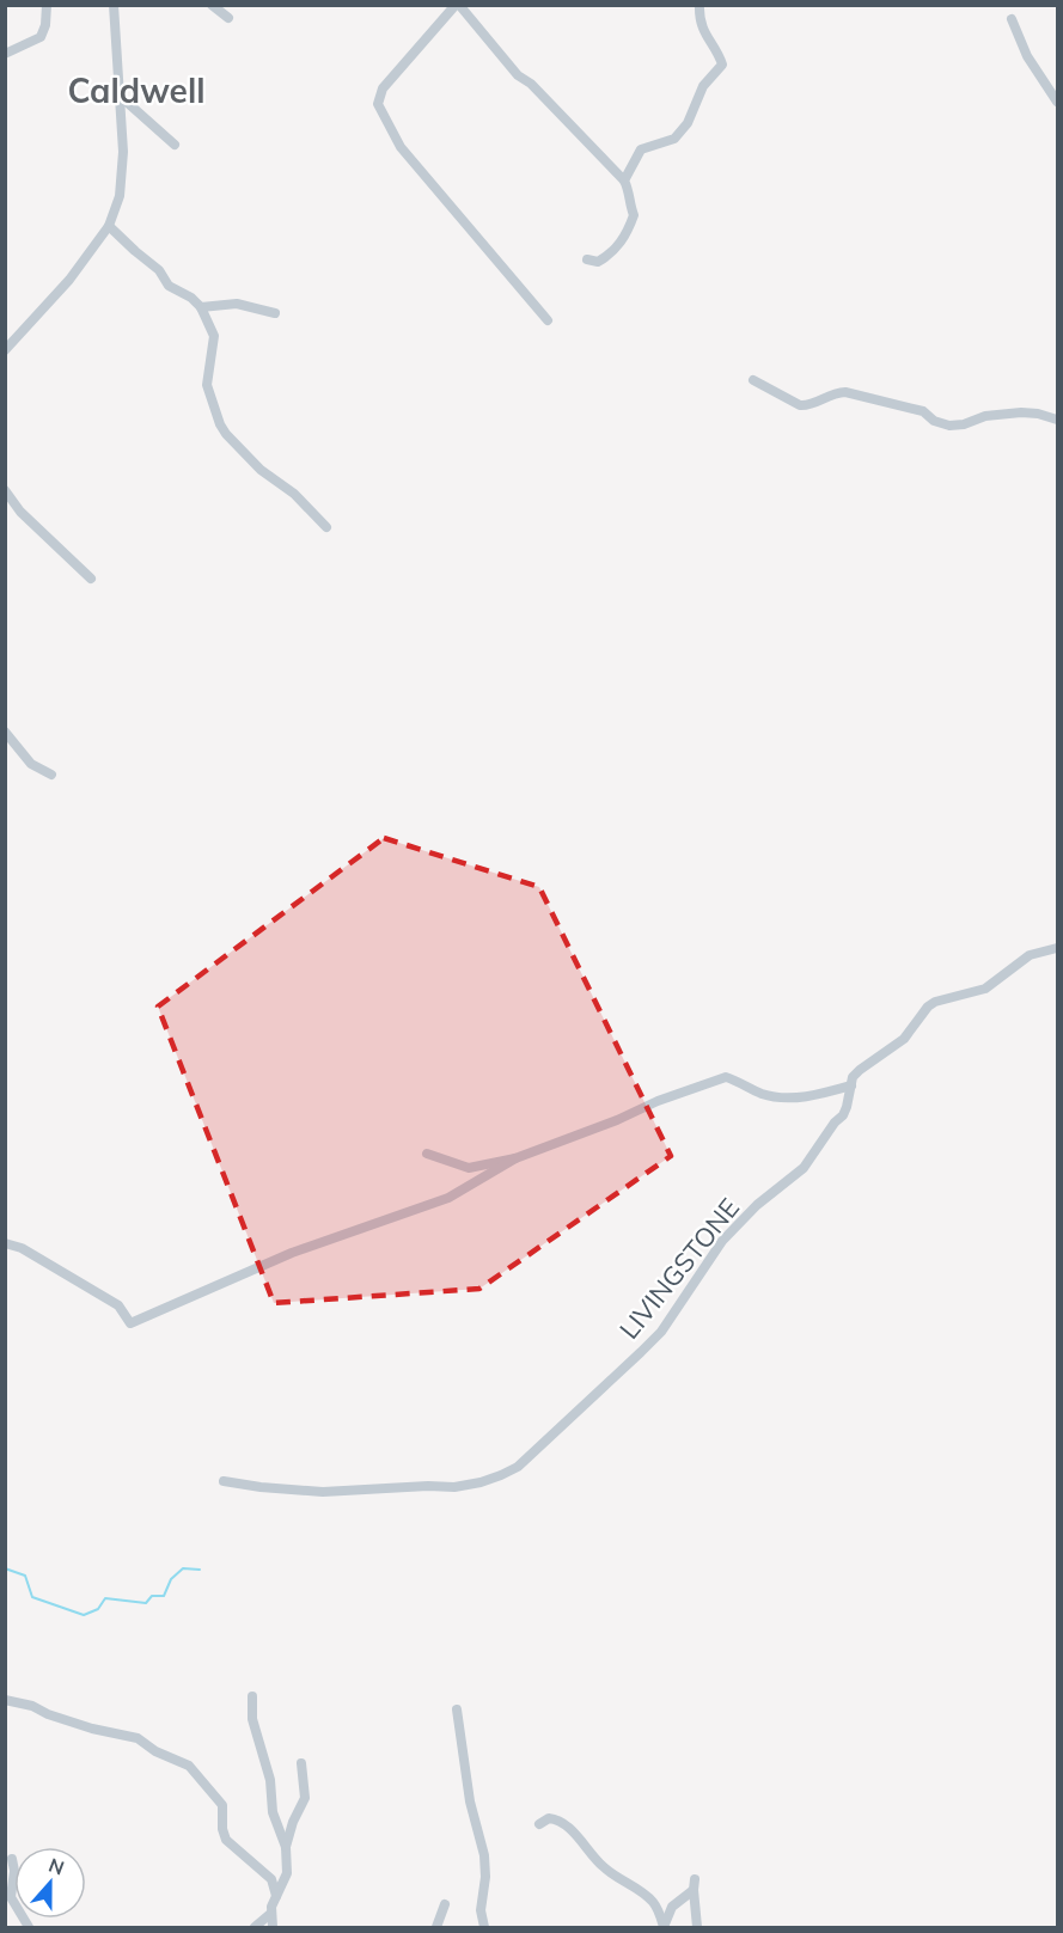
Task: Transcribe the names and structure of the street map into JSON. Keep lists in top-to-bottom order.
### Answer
{
  "streets": {
    "street": ["LIVINGSTONE"]
  },
  "districts": ["Caldwell"],
  "north": "top"
}
